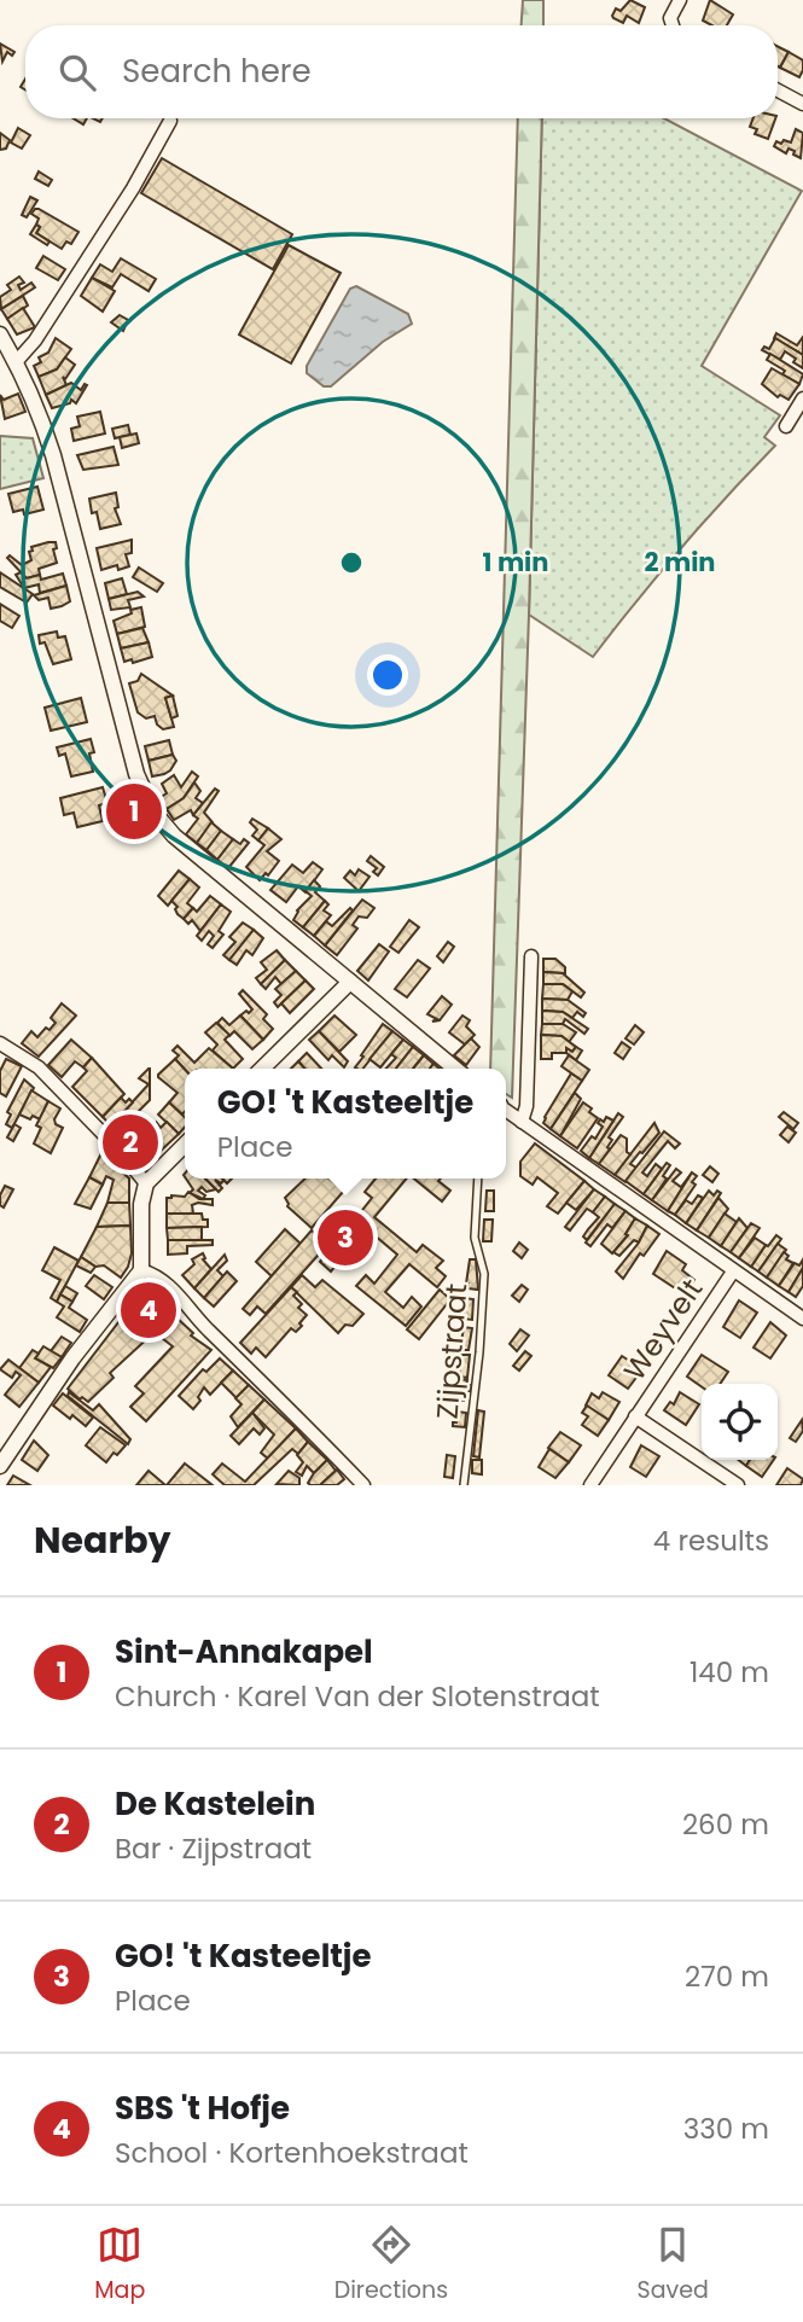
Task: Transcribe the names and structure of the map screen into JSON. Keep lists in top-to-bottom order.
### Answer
{
  "streets": {
    "street": ["Weyvelt"],
    "lane": ["Zijpstraat"]
  },
  "page": {
    "search": "Search here",
    "pins": [
      "1",
      "2",
      "3",
      "4"
    ],
    "popup": ["GO! 't Kasteeltje", "Place"],
    "heading": ["Nearby", "4 results"],
    "list": [
      {
        "mark": "1",
        "name": "Sint-Annakapel",
        "note": "Church · Karel Van der Slotenstraat",
        "value": "140 m"
      },
      {
        "mark": "2",
        "name": "De Kastelein",
        "note": "Bar · Zijpstraat",
        "value": "260 m"
      },
      {
        "mark": "3",
        "name": "GO! 't Kasteeltje",
        "note": "Place",
        "value": "270 m"
      },
      {
        "mark": "4",
        "name": "SBS 't Hofje",
        "note": "School · Kortenhoekstraat",
        "value": "330 m"
      }
    ],
    "nav": ["Map", "Directions", "Saved"]
  },
  "rings": ["1 min", "2 min"]
}
